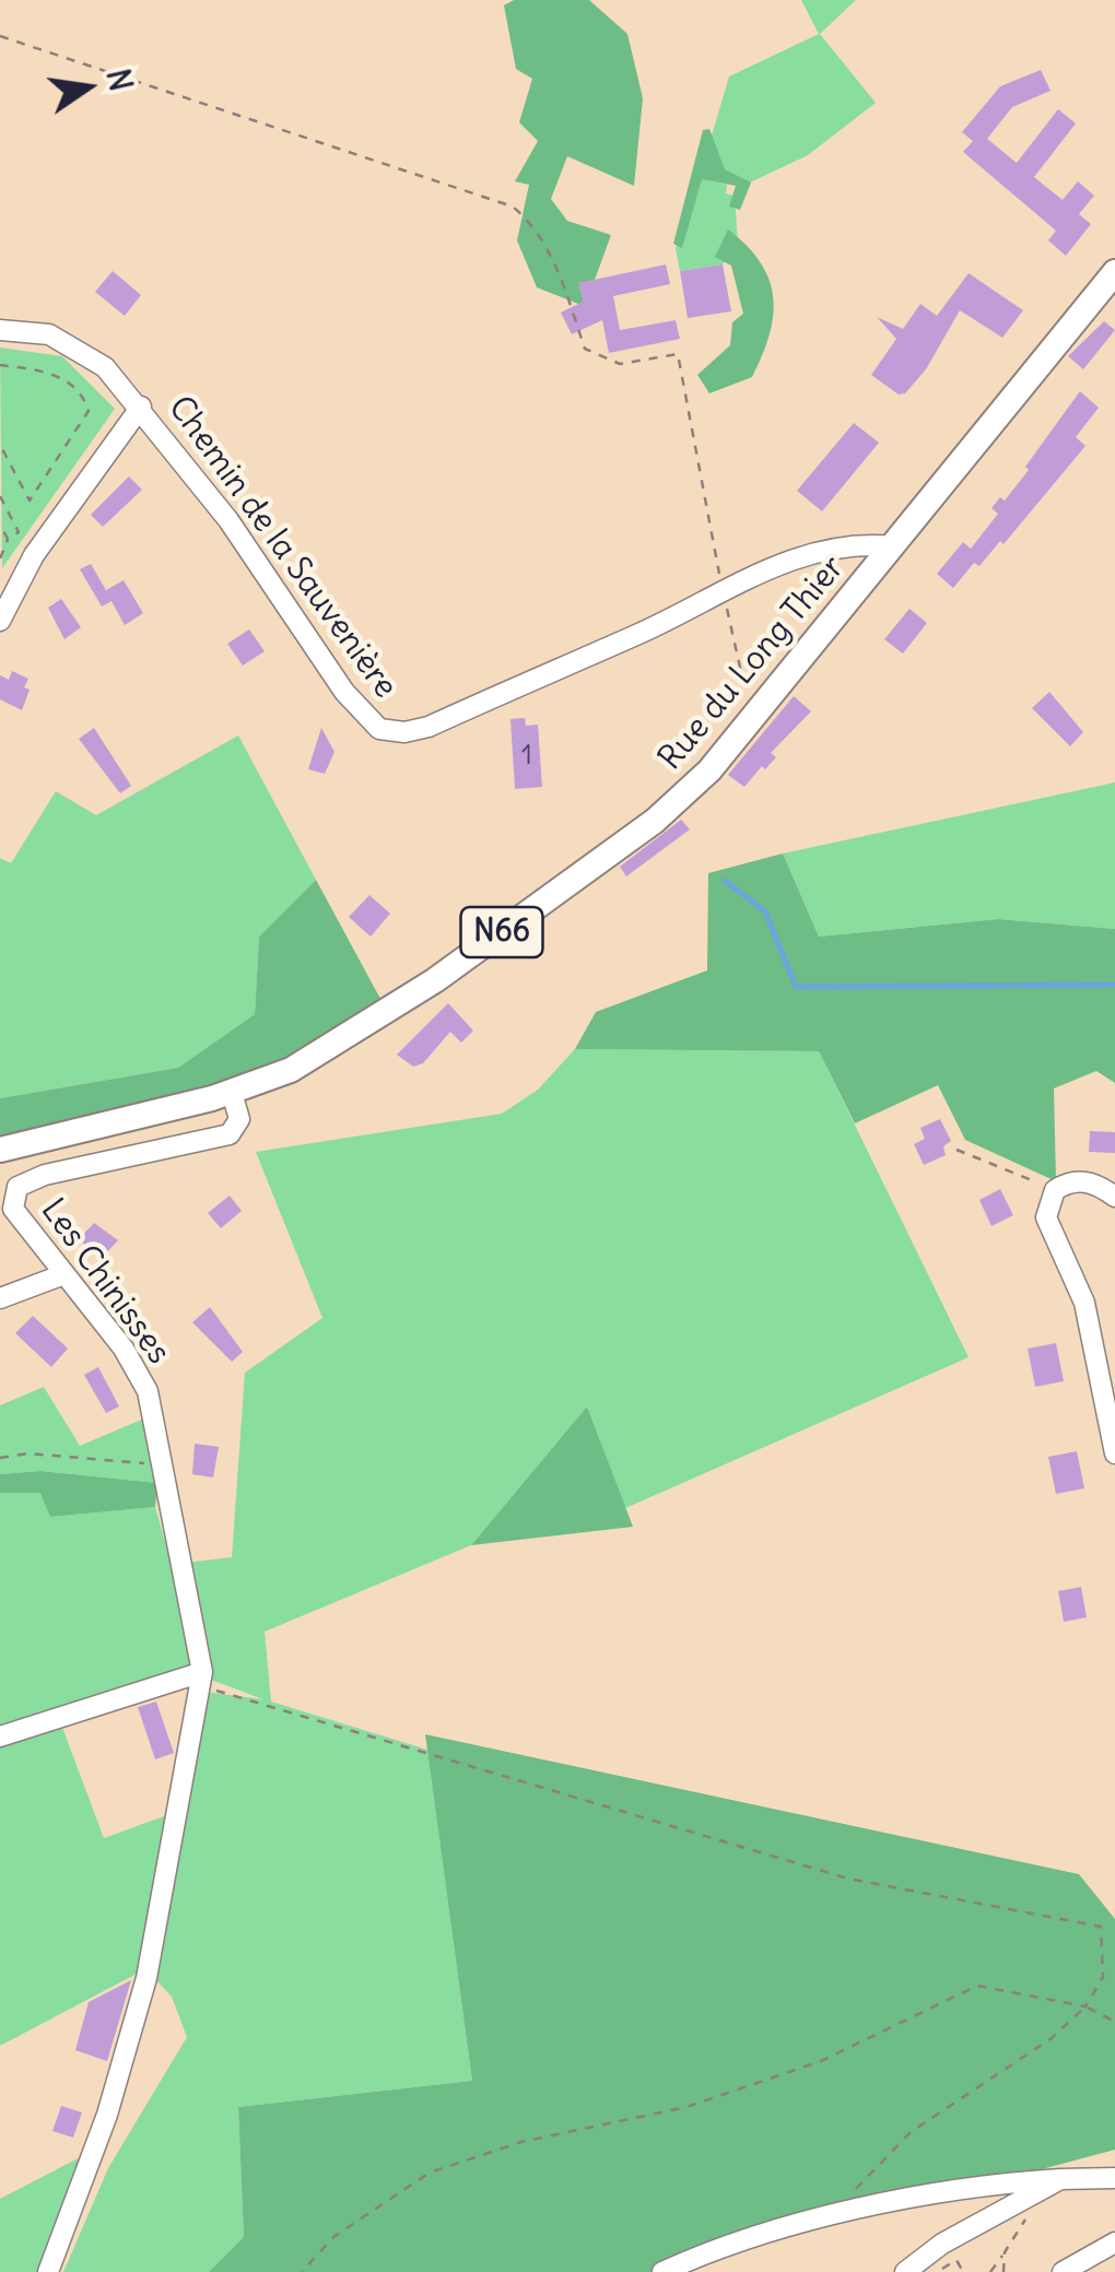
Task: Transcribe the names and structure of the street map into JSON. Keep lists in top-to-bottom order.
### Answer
{
  "streets": {
    "main road": ["Rue du Long Thier", "N66"],
    "street": ["Chemin de la Sauvenière", "Les Chinisses"]
  },
  "crossings": [
    ["Chemin de la Sauvenière", "Rue du Long Thier"],
    ["Rue du Long Thier", "Les Chinisses"]
  ],
  "house_numbers": ["1"],
  "north": "right"
}
